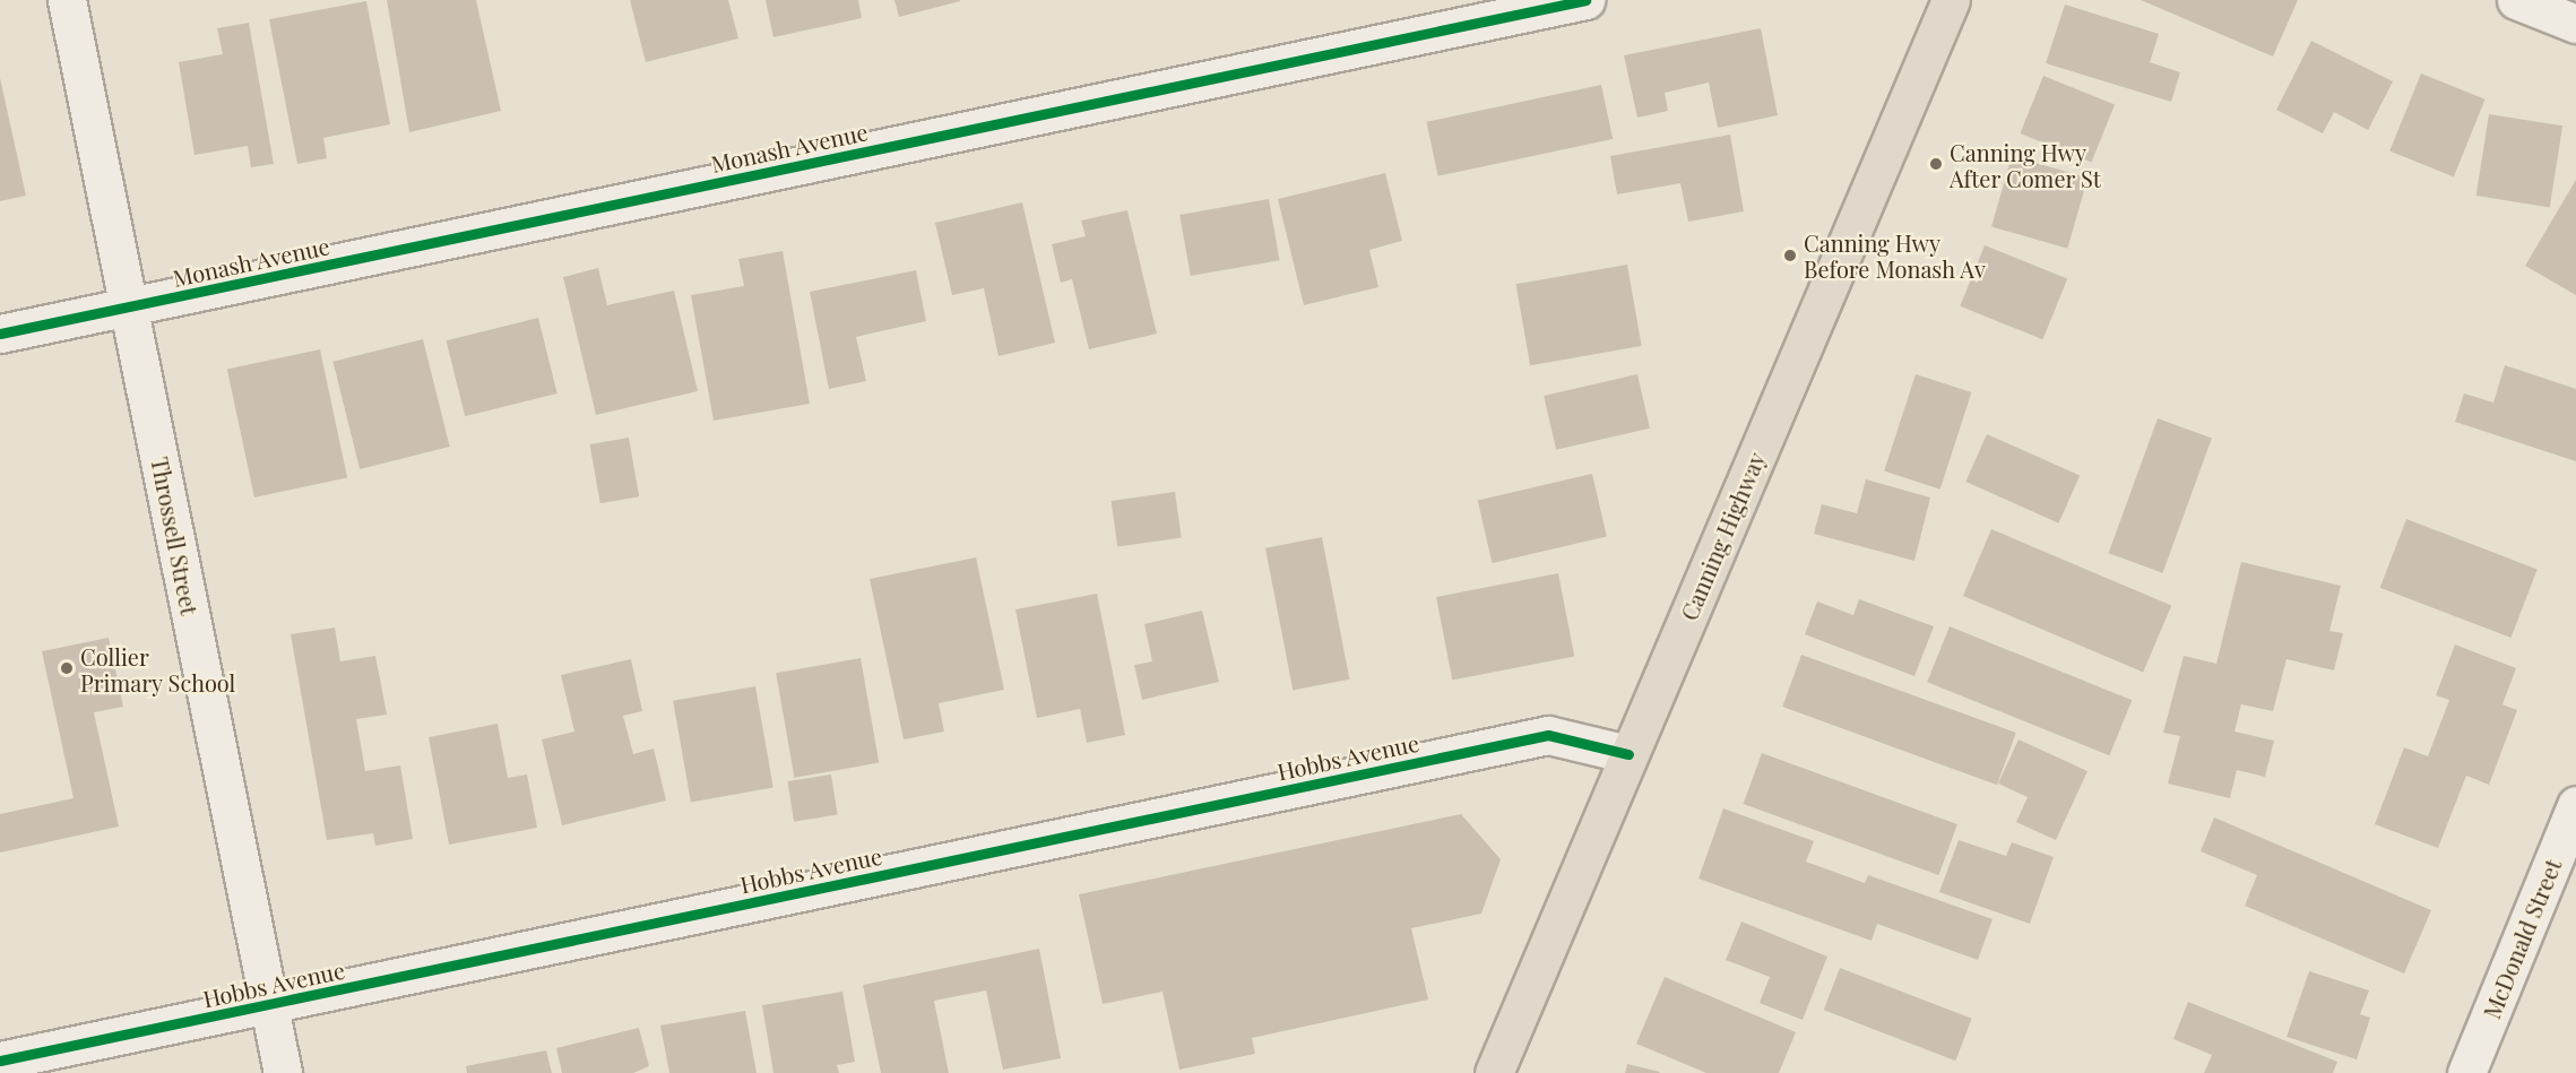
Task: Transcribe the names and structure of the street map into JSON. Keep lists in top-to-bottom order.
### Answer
{
  "streets": {
    "highway": ["Canning Highway"],
    "street": [
      "Monash Avenue",
      "Throssell Street",
      "Hobbs Avenue",
      "McDonald Street"
    ]
  },
  "crossings": [
    ["Monash Avenue", "Throssell Street"],
    ["Throssell Street", "Hobbs Avenue"],
    ["Canning Highway", "Hobbs Avenue"]
  ],
  "places": ["Canning Hwy After Comer St", "Canning Hwy Before Monash Av", "Collier Primary School"]
}
